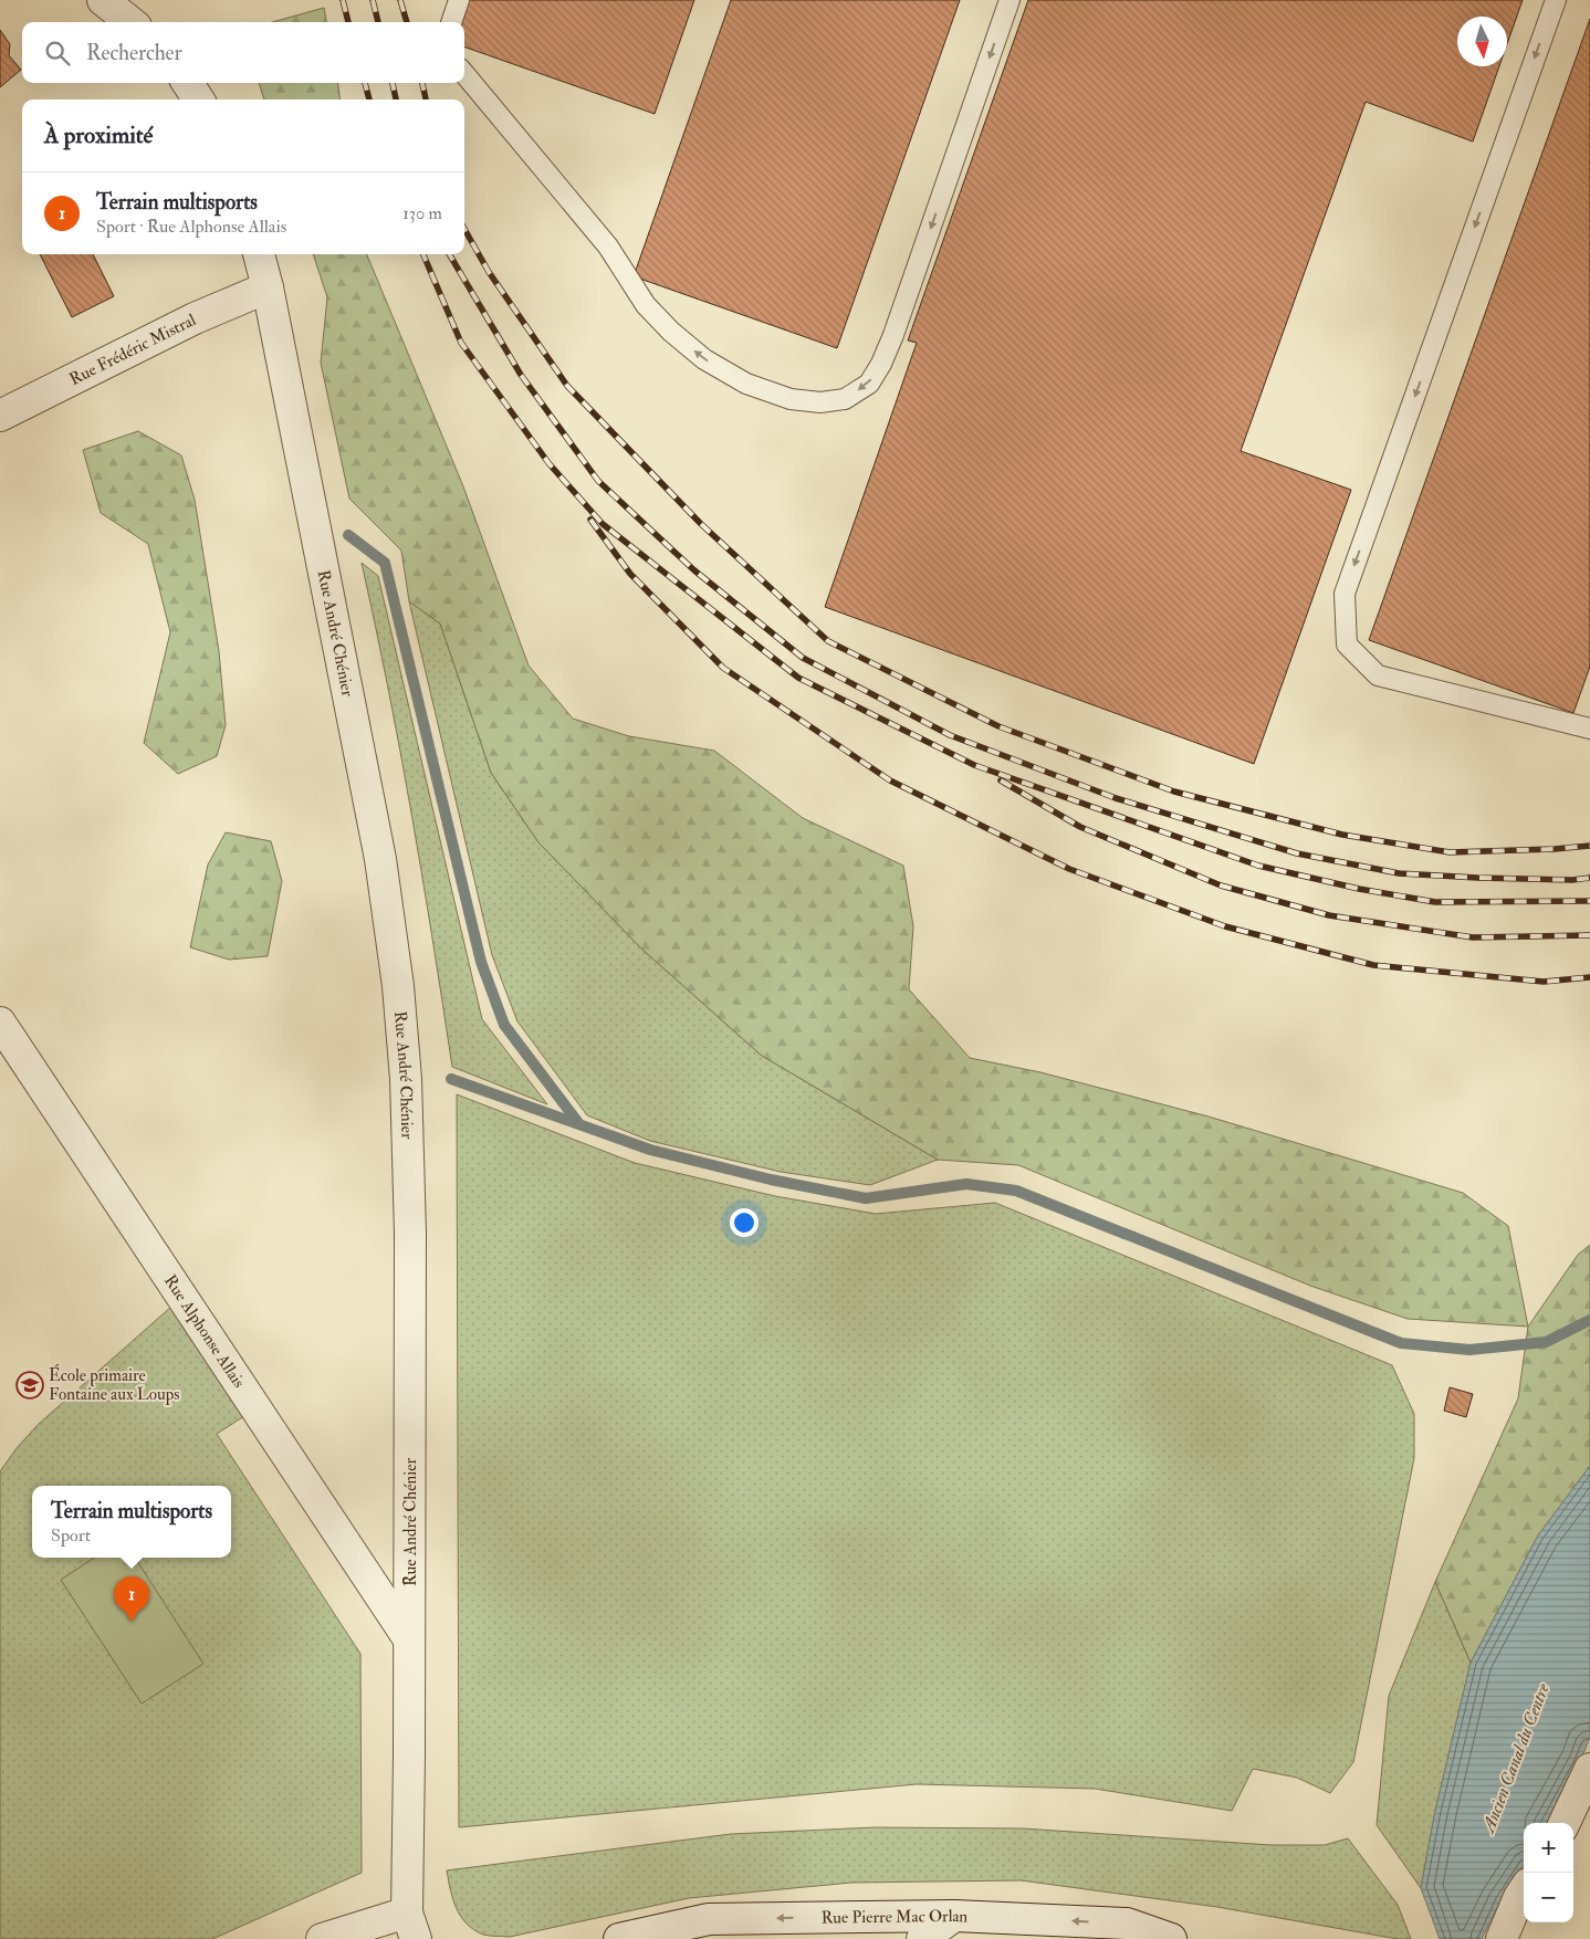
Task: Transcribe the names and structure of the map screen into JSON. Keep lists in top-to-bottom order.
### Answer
{
  "streets": {
    "street": [
      "Rue Frédéric Mistral",
      "Rue André Chénier",
      "Rue Alphonse Allais",
      "Rue Pierre Mac Orlan"
    ]
  },
  "crossings": [
    ["Rue Frédéric Mistral", "Rue André Chénier"],
    ["Rue André Chénier", "Rue Alphonse Allais"]
  ],
  "one_way": ["Rue Pierre Mac Orlan"],
  "water": ["Ancien Canal du Centre"],
  "places": {
    "school or university": ["École primaire Fontaine aux Loups"]
  },
  "north": "bottom",
  "page": {
    "search": "Rechercher",
    "heading": "À proximité",
    "list": [
      {
        "mark": "1",
        "name": "Terrain multisports",
        "note": "Sport · Rue Alphonse Allais",
        "value": "130 m"
      }
    ],
    "popup": ["Terrain multisports", "Sport"],
    "pins": "1",
    "map_buttons": ["+", "−"]
  }
}
